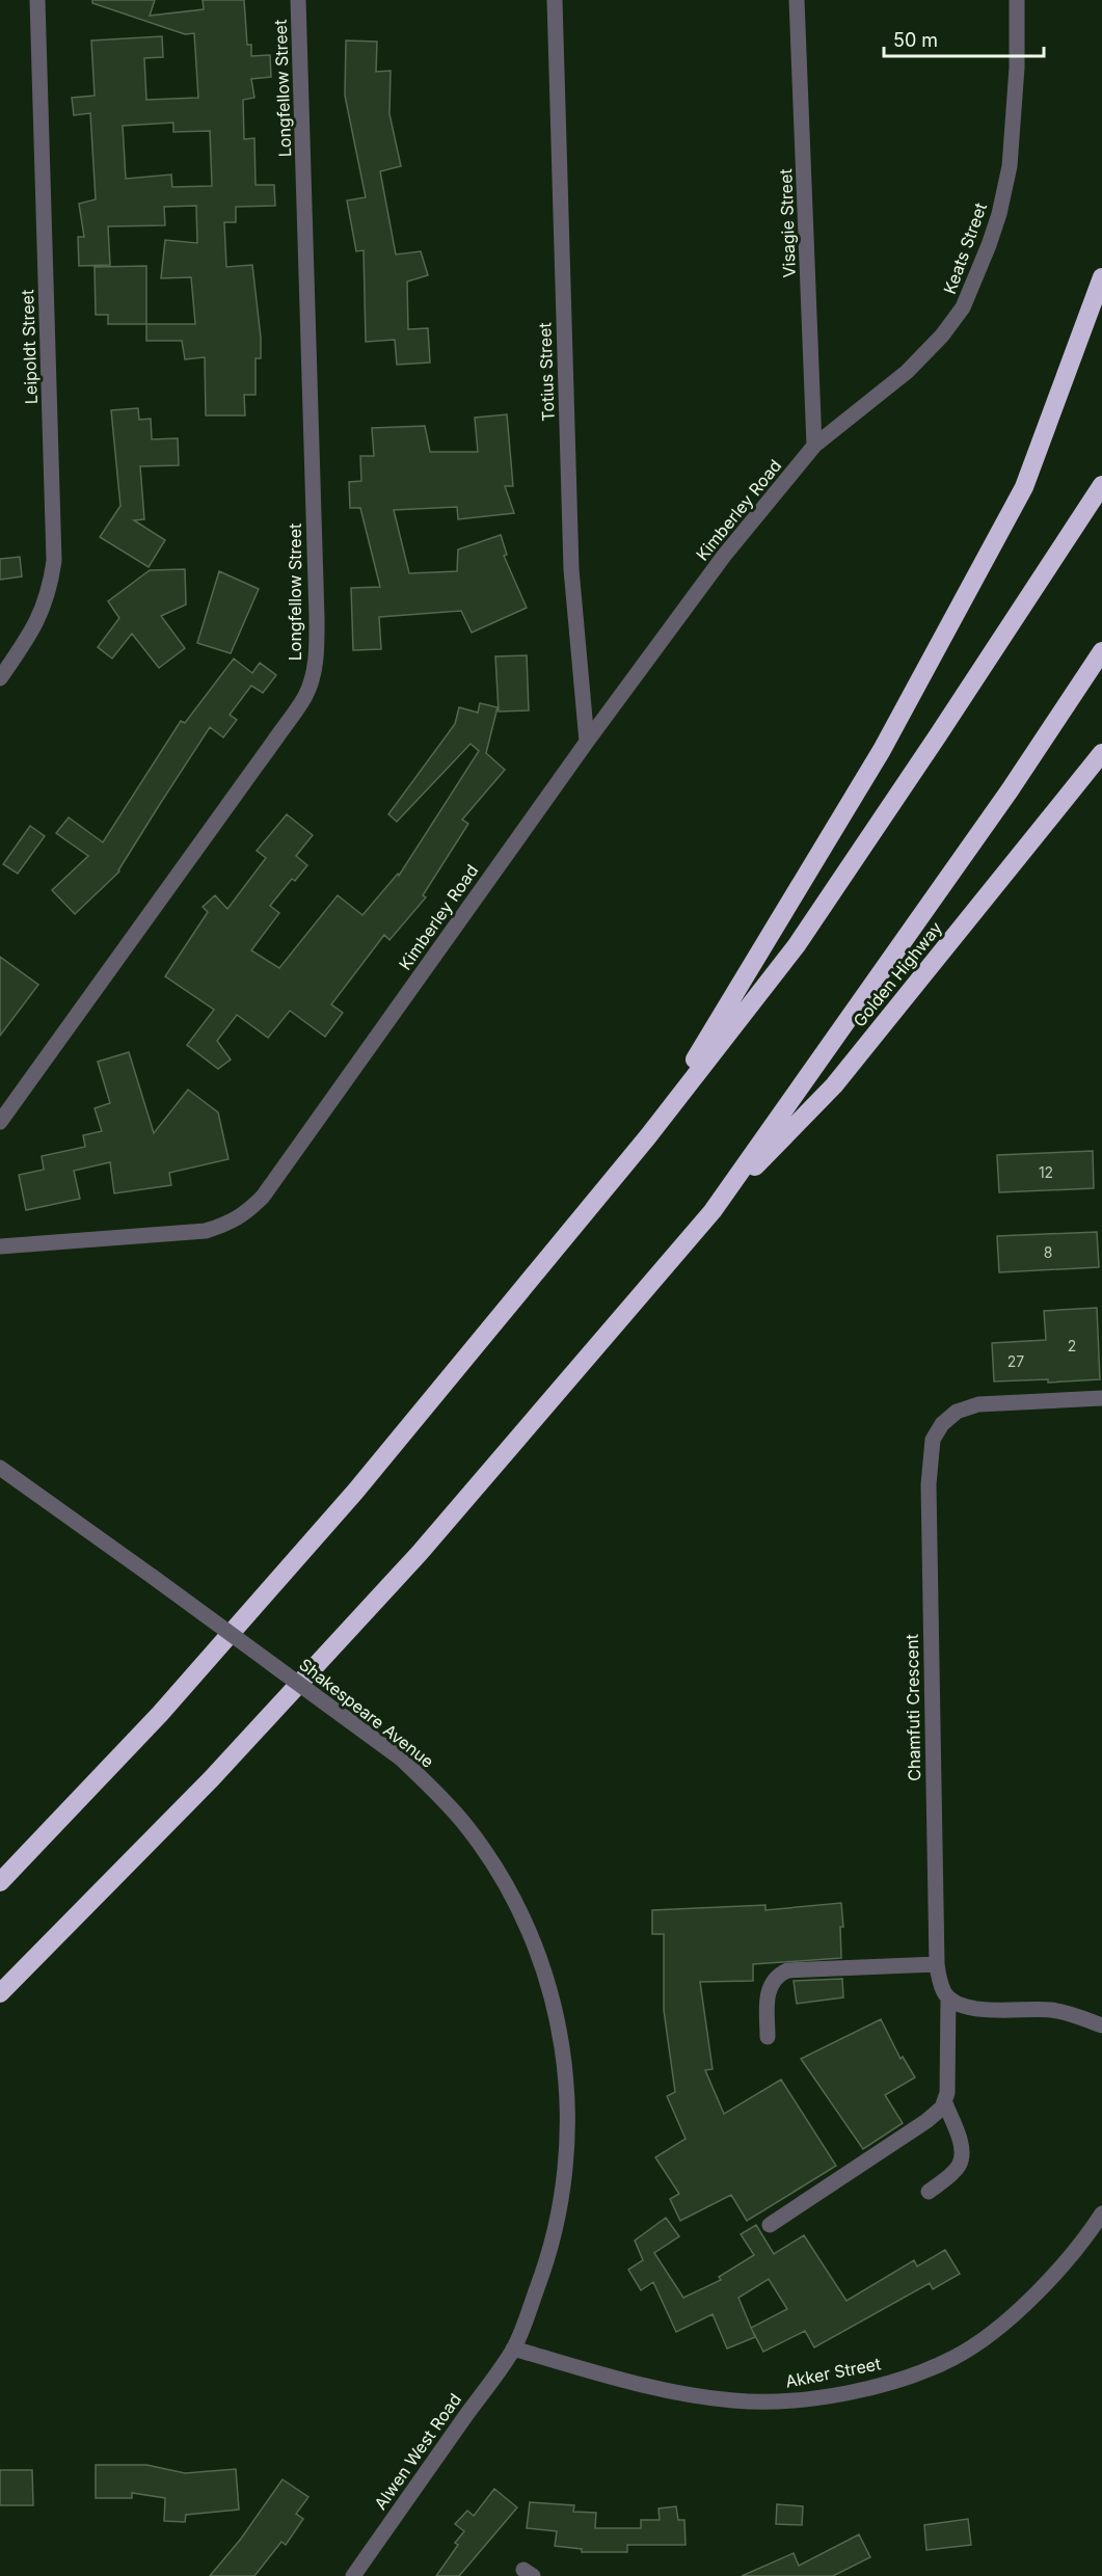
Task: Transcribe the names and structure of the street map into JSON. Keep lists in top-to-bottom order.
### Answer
{
  "streets": {
    "highway": ["Golden Highway"],
    "street": [
      "Longfellow Street",
      "Visagie Street",
      "Keats Street",
      "Leipoldt Street",
      "Totius Street",
      "Kimberley Road",
      "Chamfuti Crescent",
      "Shakespeare Avenue",
      "Akker Street",
      "Alwen West Road"
    ]
  },
  "crossings": [
    ["Visagie Street", "Keats Street"],
    ["Visagie Street", "Kimberley Road"],
    ["Keats Street", "Kimberley Road"],
    ["Totius Street", "Kimberley Road"],
    ["Shakespeare Avenue", "Akker Street"],
    ["Shakespeare Avenue", "Alwen West Road"],
    ["Akker Street", "Alwen West Road"]
  ],
  "house_numbers": [
    "12",
    "8",
    "2",
    "27"
  ],
  "scale_bar": "50 m"
}
